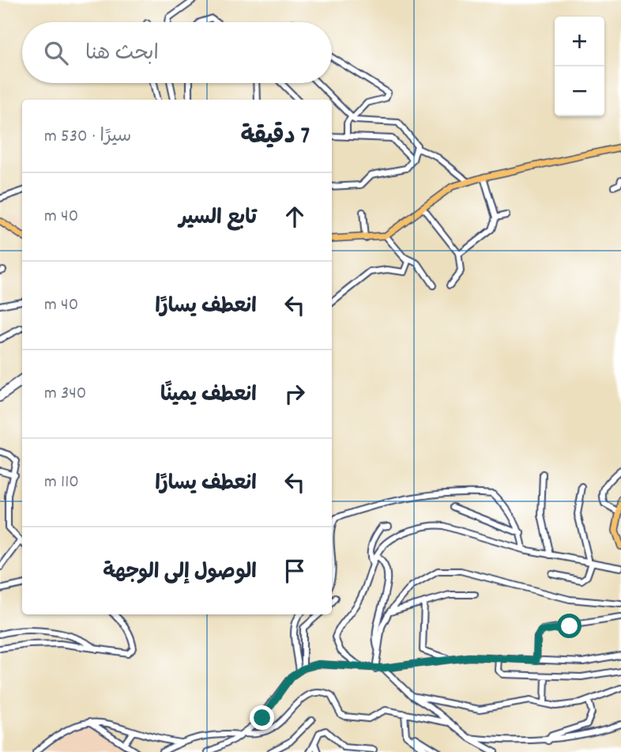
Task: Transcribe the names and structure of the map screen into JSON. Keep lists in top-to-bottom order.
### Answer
{
  "page": {
    "map_buttons": ["+", "−"],
    "search": "ابحث هنا",
    "heading": ["7 دقيقة", "سيرًا · 530 m"],
    "list": [
      ["تابع السير", "40 m"],
      ["انعطف يسارًا", "40 m"],
      ["انعطف يمينًا", "340 m"],
      ["انعطف يسارًا", "110 m"],
      "الوصول إلى الوجهة"
    ]
  }
}
